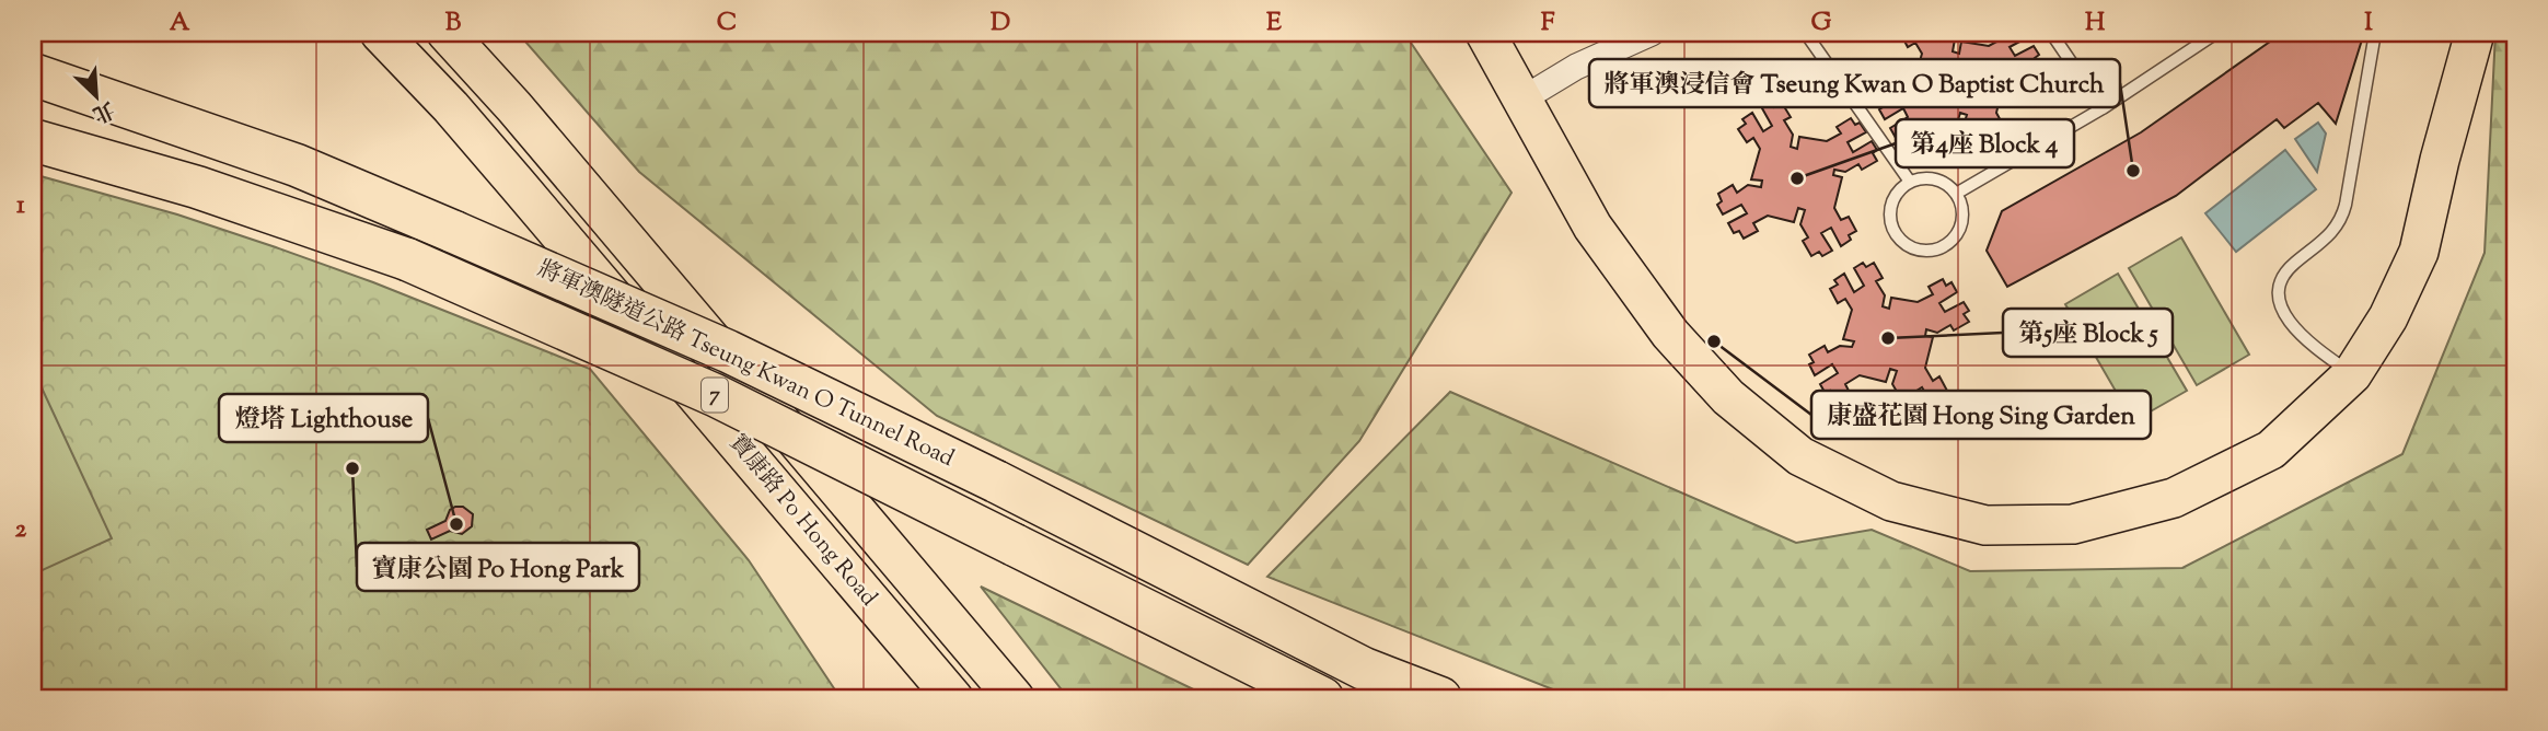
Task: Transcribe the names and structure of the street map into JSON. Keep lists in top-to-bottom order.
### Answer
{
  "streets": {
    "highway": ["將軍澳隧道公路 Tseung Kwan O Tunnel Road", "7"],
    "main road": ["寶康路 Po Hong Road"]
  },
  "places": [
    "將軍澳浸信會 Tseung Kwan O Baptist Church",
    "第4座 Block 4",
    "第5座 Block 5",
    "康盛花園 Hong Sing Garden",
    "寶康公園 Po Hong Park",
    "燈塔 Lighthouse"
  ],
  "north": "bottom right",
  "grid": {
    "columns": [
      "A",
      "B",
      "C",
      "D",
      "E",
      "F",
      "G",
      "H",
      "I"
    ],
    "rows": ["1", "2"]
  }
}
